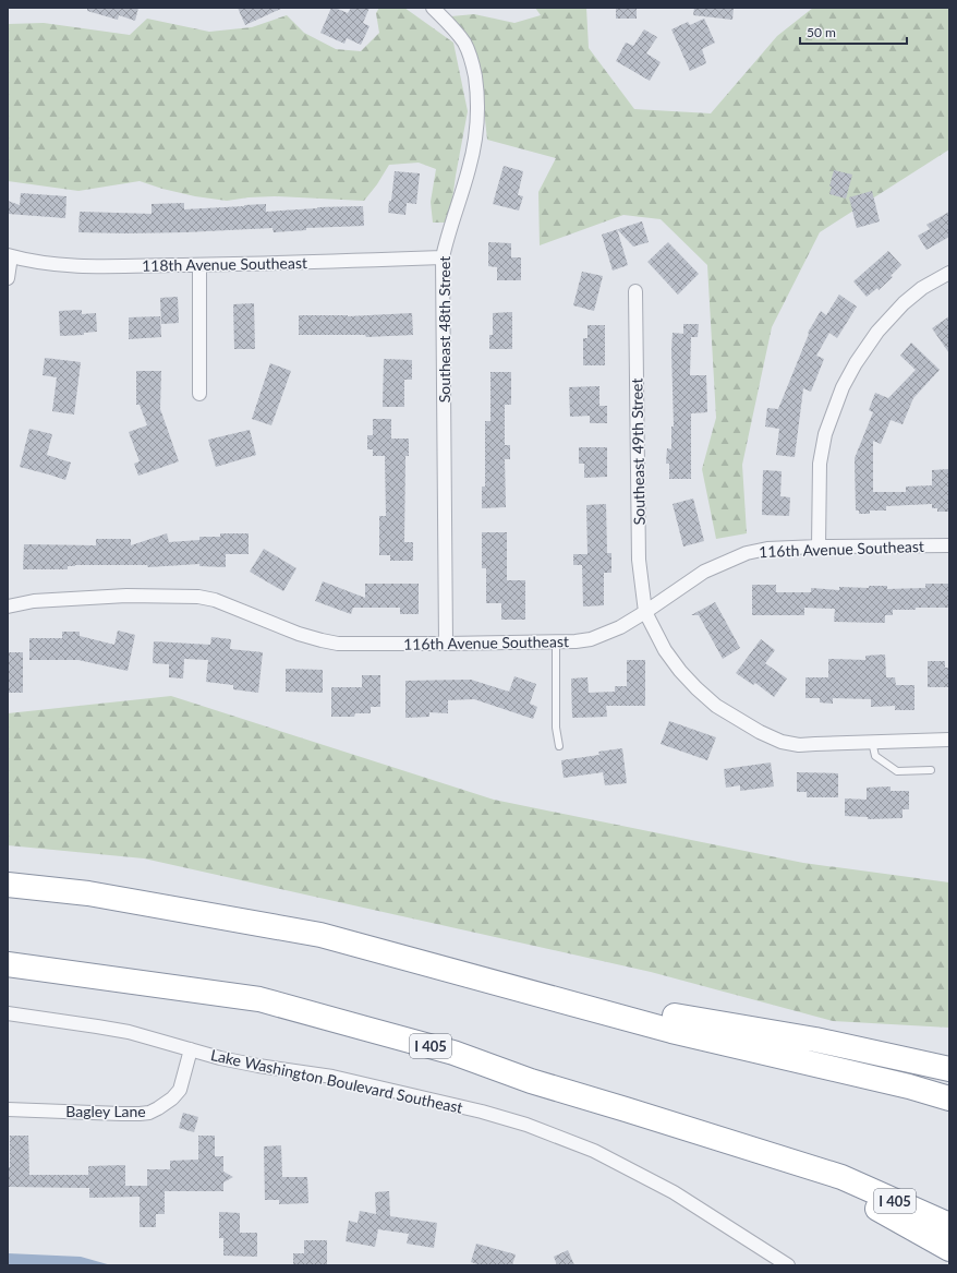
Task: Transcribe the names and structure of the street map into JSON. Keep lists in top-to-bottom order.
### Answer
{
  "streets": {
    "highway": ["I 405"],
    "street": [
      "118th Avenue Southeast",
      "Southeast 48th Street",
      "Southeast 49th Street",
      "116th Avenue Southeast",
      "Lake Washington Boulevard Southeast",
      "Bagley Lane"
    ]
  },
  "crossings": [
    ["118th Avenue Southeast", "Southeast 48th Street"],
    ["Southeast 48th Street", "116th Avenue Southeast"],
    ["Southeast 49th Street", "116th Avenue Southeast"],
    ["Lake Washington Boulevard Southeast", "Bagley Lane"]
  ],
  "scale_bar": "50 m"
}
